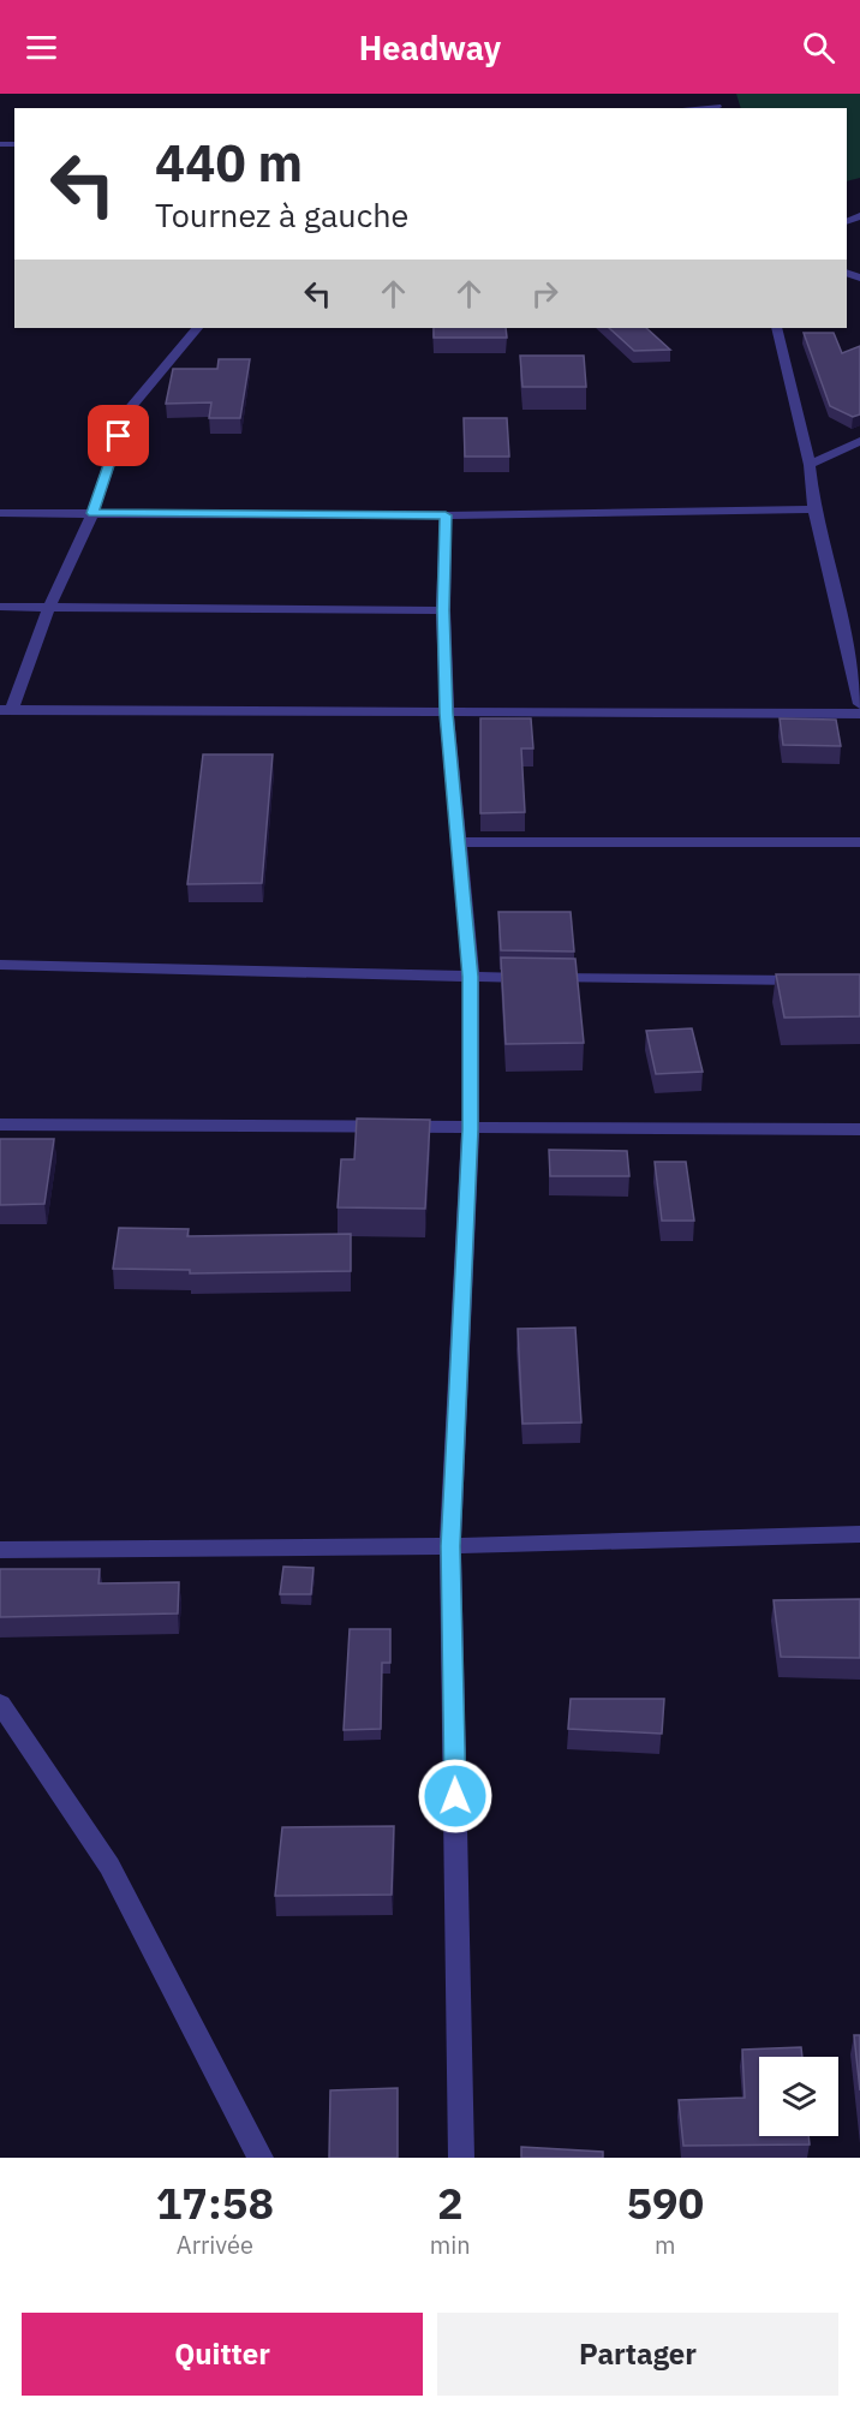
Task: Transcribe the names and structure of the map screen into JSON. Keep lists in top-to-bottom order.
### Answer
{
  "page": {
    "header": "Headway",
    "turn": ["440 m", "Tournez à gauche"],
    "eta": [
      "17:58",
      "Arrivée",
      "2",
      "min",
      "590",
      "m"
    ],
    "buttons": ["Quitter", "Partager"]
  }
}
